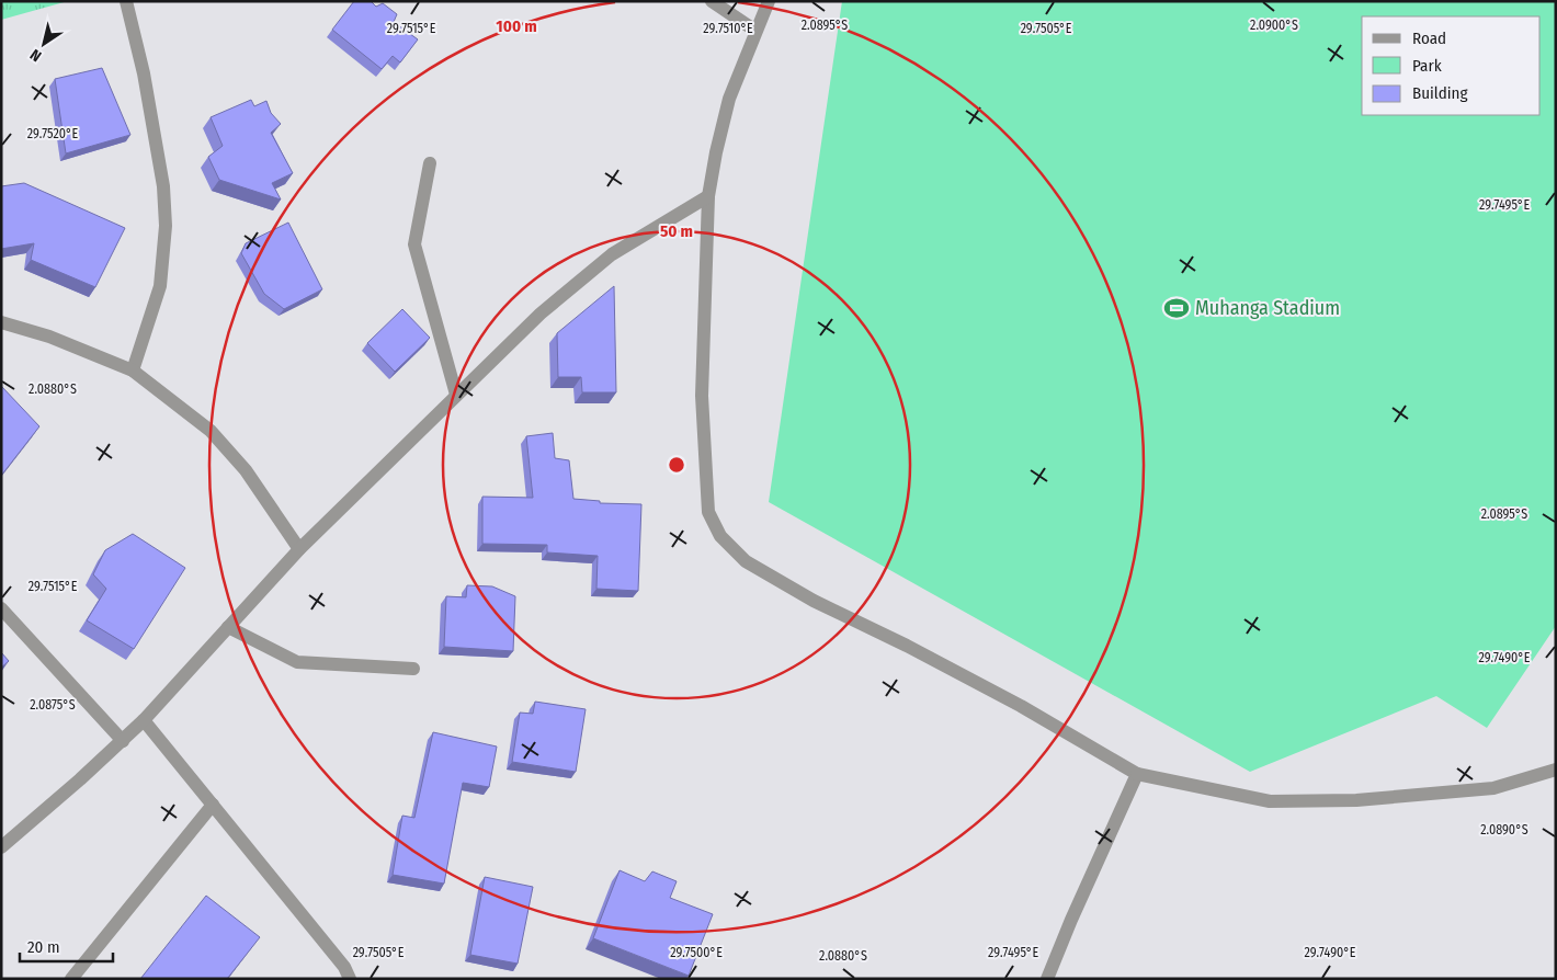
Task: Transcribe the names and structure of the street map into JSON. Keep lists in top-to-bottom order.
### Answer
{
  "places": {
    "sports": ["Muhanga Stadium"]
  },
  "legend": ["Road", "Park", "Building"],
  "scale_bar": "20 m",
  "north": "bottom left",
  "coordinates": [
    "2.0895°S",
    "2.0900°S",
    "29.7515°E",
    "29.7510°E",
    "29.7505°E",
    "29.7520°E",
    "29.7495°E",
    "2.0880°S",
    "29.7490°E",
    "2.0875°S",
    "2.0890°S",
    "29.7500°E"
  ],
  "rings": ["100 m", "50 m"]
}
